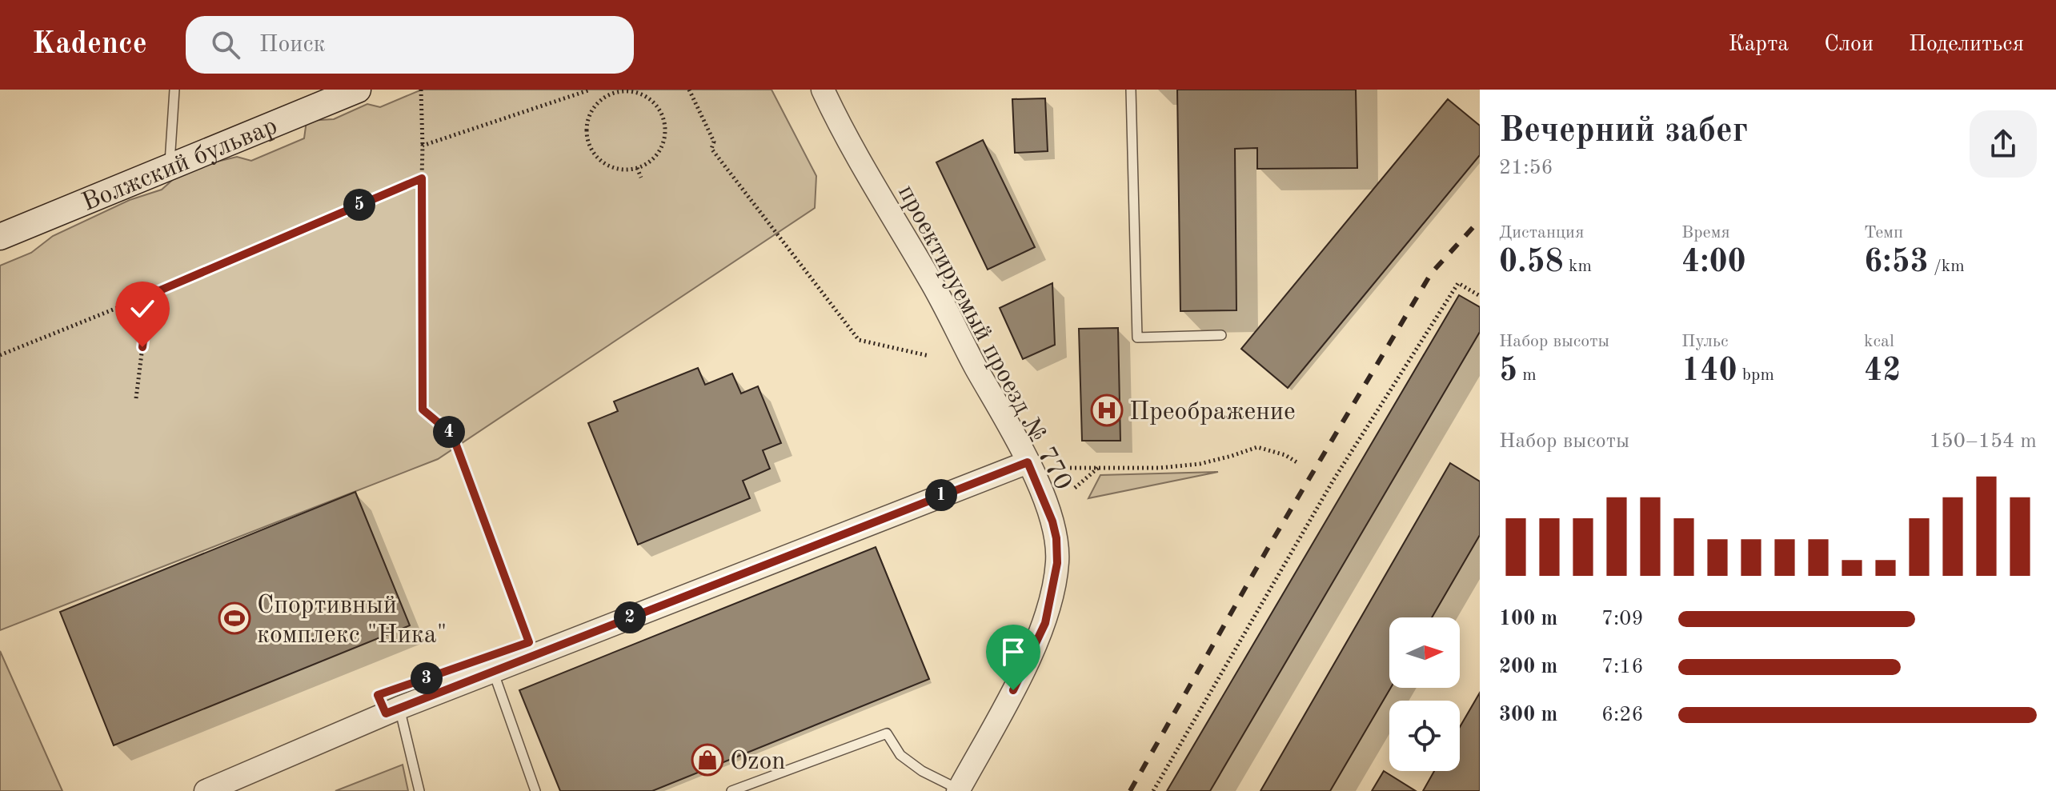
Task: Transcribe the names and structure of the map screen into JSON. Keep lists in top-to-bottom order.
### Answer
{
  "streets": {
    "main road": ["Волжский бульвар"],
    "street": ["проектируемый проезд № 770"]
  },
  "places": {
    "hospital": ["Преображение"],
    "sports": ["Спортивный комплекс \"Ника\""],
    "shop": ["Ozon"]
  },
  "north": "right",
  "page": {
    "header": "Kadence",
    "search": "Поиск",
    "nav": ["Карта", "Слои", "Поделиться"],
    "heading": ["Вечерний забег", "21:56"],
    "pins": [
      "5",
      "4",
      "1",
      "2",
      "3"
    ],
    "stats": [
      ["Дистанция", "0.58 km"],
      ["Время", "4:00"],
      ["Темп", "6:53 /km"],
      ["Набор высоты", "5 m"],
      ["Пульс", "140 bpm"],
      ["kcal", "42"]
    ],
    "chart": ["Набор высоты", "150–154 m"],
    "list": [
      {
        "name": "100 m",
        "note": "7:09"
      },
      {
        "name": "200 m",
        "note": "7:16"
      },
      {
        "name": "300 m",
        "note": "6:26"
      }
    ]
  }
}
